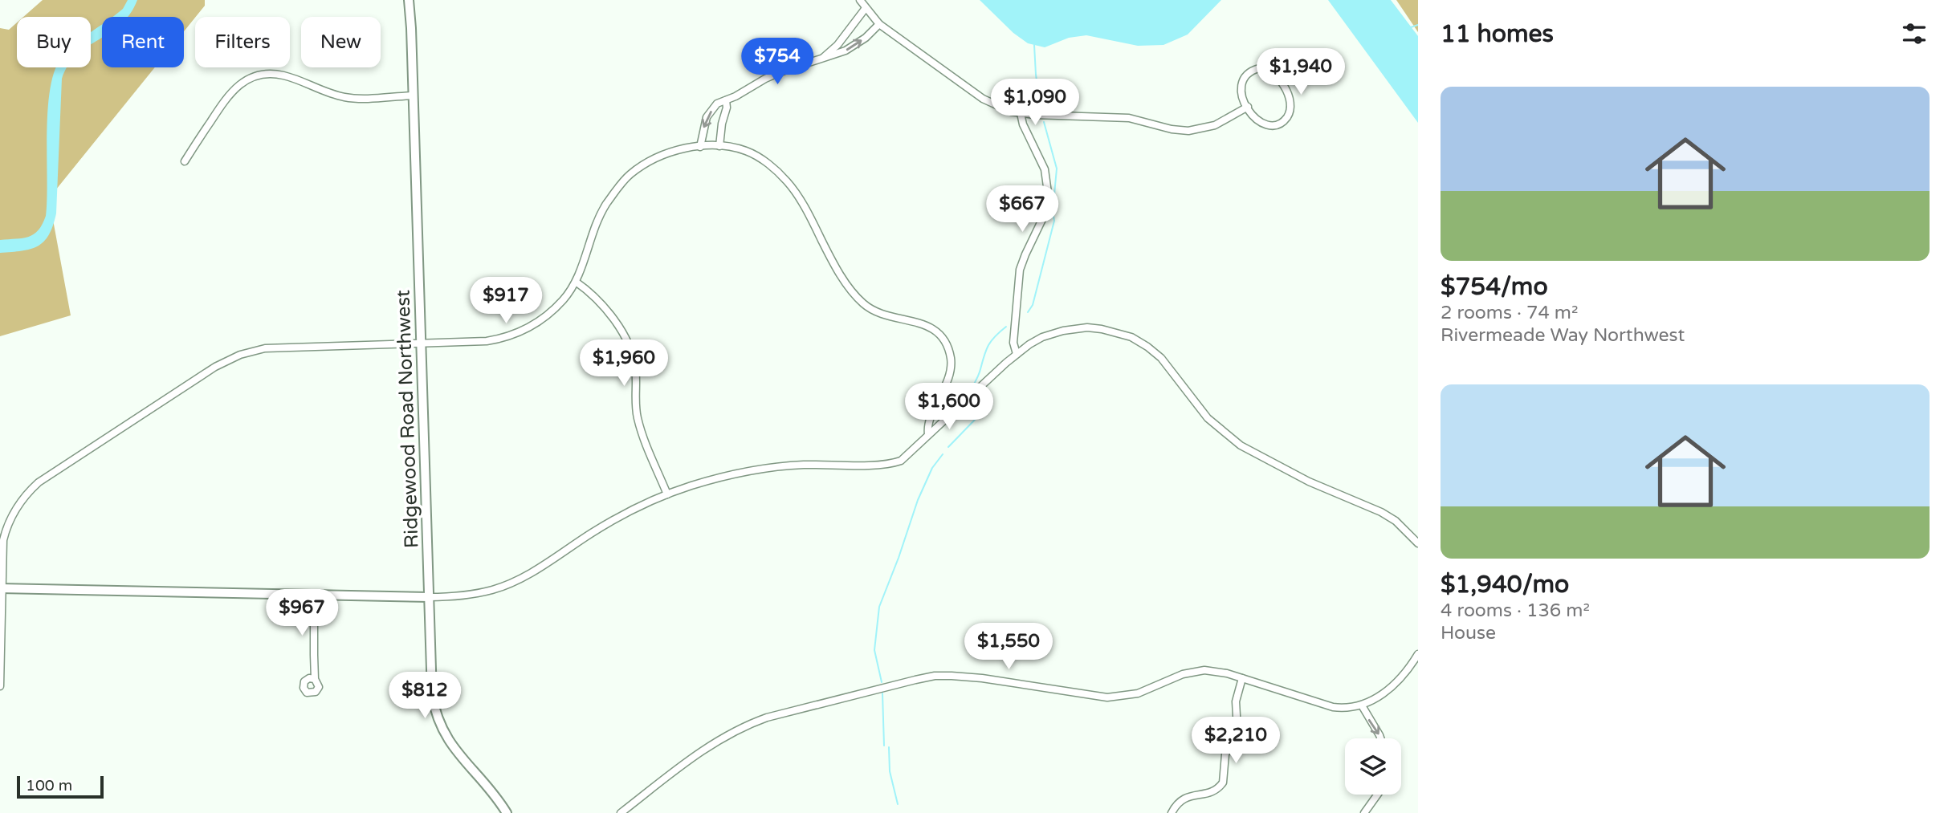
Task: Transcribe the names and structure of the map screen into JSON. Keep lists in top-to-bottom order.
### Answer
{
  "streets": {
    "street": ["Ridgewood Road Northwest"]
  },
  "scale_bar": "100 m",
  "page": {
    "heading": "11 homes",
    "chip": [
      "Buy",
      "Rent",
      "Filters",
      "New"
    ],
    "price": [
      "$754",
      "$1,940",
      "$1,090",
      "$667",
      "$917",
      "$1,960",
      "$1,600",
      "$967",
      "$1,550",
      "$812",
      "$2,210"
    ],
    "list": [
      {
        "name": "$754/mo",
        "note": "2 rooms · 74 m² · Rivermeade Way Northwest"
      },
      {
        "name": "$1,940/mo",
        "note": "4 rooms · 136 m² · House"
      }
    ],
    "scale": "100 m"
  }
}
